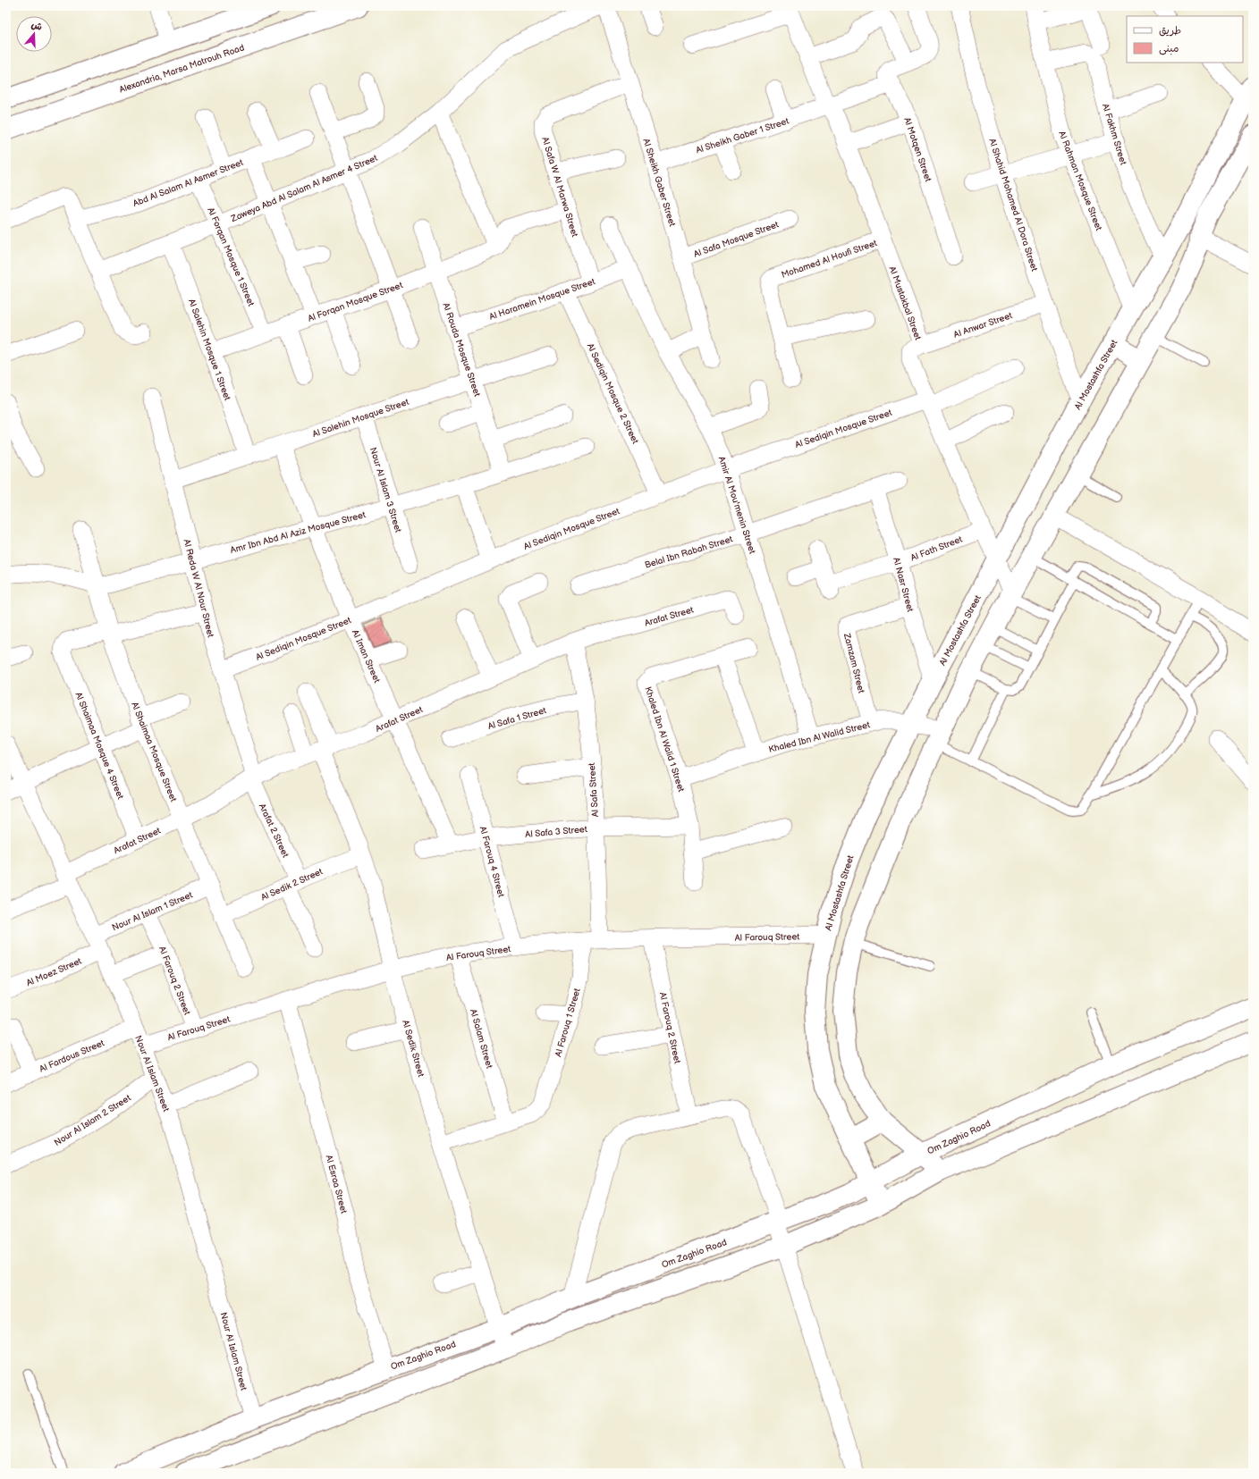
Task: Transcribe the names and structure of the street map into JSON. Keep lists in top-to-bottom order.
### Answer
{
  "streets": {
    "main road": ["Alexandria, Marsa Matrouh Road", "Al Mostashfa Street", "Om Zaghio Road"],
    "street": [
      "Al Fakhm Street",
      "Al Sheikh Gaber 1 Street",
      "Al Motqen Street",
      "Al Rahman Mosque Street",
      "Abd Al Salam Al Asmer Street",
      "Al Sheikh Gaber Street",
      "Al Safa W Al Marwa Street",
      "Zaweya Abd Al Salam Al Asmer 4 Street",
      "Al Shahid Mohamed Al Dora Street",
      "Al Safa Mosque Street",
      "Al Forqan Mosque 1 Street",
      "Mohamed Al Houfi Street",
      "Al Haramein Mosque Street",
      "Al Forqan Mosque Street",
      "Al Mustakbal Street",
      "Al Anwar Street",
      "Al Salehin Mosque 1 Street",
      "Al Rouda Mosque Street",
      "Al Sediqin Mosque 2 Street",
      "Al Salehin Mosque Street",
      "Al Sediqin Mosque Street",
      "Nour Al Islam 3 Street",
      "Amir Al Mou'menin Street",
      "Amr Ibn Abd Al Aziz Mosque Street",
      "Al Fath Street",
      "Belal Ibn Rabah Street",
      "Al Nasr Street",
      "Al Reda W Al Nour Street",
      "Arafat Street",
      "Al Iman Street",
      "Zamzam Street",
      "Al Safa 1 Street",
      "Khaled Ibn Al Walid Street",
      "Khaled Ibn Al Walid 1 Street",
      "Al Shaimaa Mosque 4 Street",
      "Al Shaimaa Mosque Street",
      "Al Safa Street",
      "Arafat 2 Street",
      "Al Safa 3 Street",
      "Al Farouq 4 Street",
      "Al Sedik 2 Street",
      "Nour Al Islam 1 Street",
      "Al Farouq Street",
      "Al Moez Street",
      "Al Farouq 2 Street",
      "Al Farouq 1 Street",
      "Al Salam Street",
      "Al Sedik Street",
      "Al Fardous Street",
      "Nour Al Islam Street",
      "Nour Al Islam 2 Street",
      "Al Esraa Street"
    ]
  },
  "crossings": [
    ["Al Fakhm Street", "Al Rahman Mosque Street"],
    ["Al Fakhm Street", "Al Mostashfa Street"],
    ["Al Sheikh Gaber 1 Street", "Al Motqen Street"],
    ["Al Sheikh Gaber 1 Street", "Al Sheikh Gaber Street"],
    ["Al Sheikh Gaber 1 Street", "Al Mustakbal Street"],
    ["Al Rahman Mosque Street", "Al Mostashfa Street"],
    ["Abd Al Salam Al Asmer Street", "Al Forqan Mosque 1 Street"],
    ["Al Sheikh Gaber Street", "Al Safa W Al Marwa Street"],
    ["Al Sheikh Gaber Street", "Al Safa Mosque Street"],
    ["Al Safa W Al Marwa Street", "Al Haramein Mosque Street"],
    ["Zaweya Abd Al Salam Al Asmer 4 Street", "Al Forqan Mosque 1 Street"],
    ["Zaweya Abd Al Salam Al Asmer 4 Street", "Al Salehin Mosque 1 Street"],
    ["Al Shahid Mohamed Al Dora Street", "Al Anwar Street"],
    ["Al Shahid Mohamed Al Dora Street", "Al Mostashfa Street"],
    ["Al Forqan Mosque 1 Street", "Al Forqan Mosque Street"],
    ["Mohamed Al Houfi Street", "Al Mustakbal Street"],
    ["Al Haramein Mosque Street", "Al Rouda Mosque Street"],
    ["Al Haramein Mosque Street", "Al Sediqin Mosque 2 Street"],
    ["Al Haramein Mosque Street", "Amir Al Mou'menin Street"],
    ["Al Forqan Mosque Street", "Al Salehin Mosque 1 Street"],
    ["Al Forqan Mosque Street", "Al Rouda Mosque Street"],
    ["Al Mustakbal Street", "Al Anwar Street"],
    ["Al Mustakbal Street", "Al Mostashfa Street"],
    ["Al Mustakbal Street", "Al Sediqin Mosque Street"],
    ["Al Mustakbal Street", "Al Fath Street"],
    ["Al Salehin Mosque 1 Street", "Al Salehin Mosque Street"],
    ["Al Rouda Mosque Street", "Al Salehin Mosque Street"],
    ["Al Rouda Mosque Street", "Amr Ibn Abd Al Aziz Mosque Street"],
    ["Al Mostashfa Street", "Al Nasr Street"],
    ["Al Mostashfa Street", "Khaled Ibn Al Walid Street"],
    ["Al Mostashfa Street", "Al Farouq Street"],
    ["Al Mostashfa Street", "Om Zaghio Road"],
    ["Al Sediqin Mosque 2 Street", "Al Sediqin Mosque Street"],
    ["Al Salehin Mosque Street", "Nour Al Islam 3 Street"],
    ["Al Salehin Mosque Street", "Al Reda W Al Nour Street"],
    ["Al Salehin Mosque Street", "Al Iman Street"],
    ["Al Sediqin Mosque Street", "Amir Al Mou'menin Street"],
    ["Al Sediqin Mosque Street", "Al Reda W Al Nour Street"],
    ["Al Sediqin Mosque Street", "Al Iman Street"],
    ["Nour Al Islam 3 Street", "Amr Ibn Abd Al Aziz Mosque Street"],
    ["Amir Al Mou'menin Street", "Belal Ibn Rabah Street"],
    ["Amir Al Mou'menin Street", "Khaled Ibn Al Walid Street"],
    ["Amr Ibn Abd Al Aziz Mosque Street", "Al Reda W Al Nour Street"],
    ["Amr Ibn Abd Al Aziz Mosque Street", "Al Iman Street"],
    ["Amr Ibn Abd Al Aziz Mosque Street", "Al Shaimaa Mosque Street"],
    ["Al Fath Street", "Al Nasr Street"],
    ["Belal Ibn Rabah Street", "Al Nasr Street"],
    ["Al Nasr Street", "Zamzam Street"],
    ["Al Reda W Al Nour Street", "Arafat Street"],
    ["Al Reda W Al Nour Street", "Arafat 2 Street"],
    ["Arafat Street", "Al Iman Street"],
    ["Arafat Street", "Al Shaimaa Mosque 4 Street"],
    ["Arafat Street", "Al Shaimaa Mosque Street"],
    ["Arafat Street", "Al Safa Street"],
    ["Arafat Street", "Arafat 2 Street"],
    ["Arafat Street", "Al Sedik Street"],
    ["Arafat Street", "Nour Al Islam Street"],
    ["Al Iman Street", "Al Safa 3 Street"],
    ["Zamzam Street", "Khaled Ibn Al Walid Street"],
    ["Al Safa 1 Street", "Al Safa Street"],
    ["Khaled Ibn Al Walid Street", "Khaled Ibn Al Walid 1 Street"],
    ["Khaled Ibn Al Walid 1 Street", "Al Safa 3 Street"],
    ["Al Shaimaa Mosque 4 Street", "Al Shaimaa Mosque Street"],
    ["Al Shaimaa Mosque Street", "Al Sedik 2 Street"],
    ["Al Shaimaa Mosque Street", "Nour Al Islam 1 Street"],
    ["Al Safa Street", "Al Safa 3 Street"],
    ["Al Safa Street", "Al Farouq Street"],
    ["Al Safa Street", "Al Farouq 1 Street"],
    ["Arafat 2 Street", "Al Sedik 2 Street"],
    ["Al Safa 3 Street", "Al Farouq 4 Street"],
    ["Al Farouq 4 Street", "Al Farouq Street"],
    ["Al Sedik 2 Street", "Al Sedik Street"],
    ["Nour Al Islam 1 Street", "Al Moez Street"],
    ["Nour Al Islam 1 Street", "Al Farouq 2 Street"],
    ["Nour Al Islam 1 Street", "Nour Al Islam Street"],
    ["Al Farouq Street", "Al Farouq 2 Street"],
    ["Al Farouq Street", "Al Farouq 1 Street"],
    ["Al Farouq Street", "Al Salam Street"],
    ["Al Farouq Street", "Al Sedik Street"],
    ["Al Farouq Street", "Nour Al Islam Street"],
    ["Al Farouq Street", "Al Esraa Street"],
    ["Al Moez Street", "Nour Al Islam Street"],
    ["Al Farouq 1 Street", "Al Salam Street"],
    ["Al Sedik Street", "Om Zaghio Road"],
    ["Al Fardous Street", "Nour Al Islam Street"],
    ["Nour Al Islam Street", "Nour Al Islam 2 Street"],
    ["Nour Al Islam Street", "Om Zaghio Road"],
    ["Om Zaghio Road", "Al Esraa Street"]
  ],
  "legend": ["طريق", "مبنى"],
  "north": "top"
}
